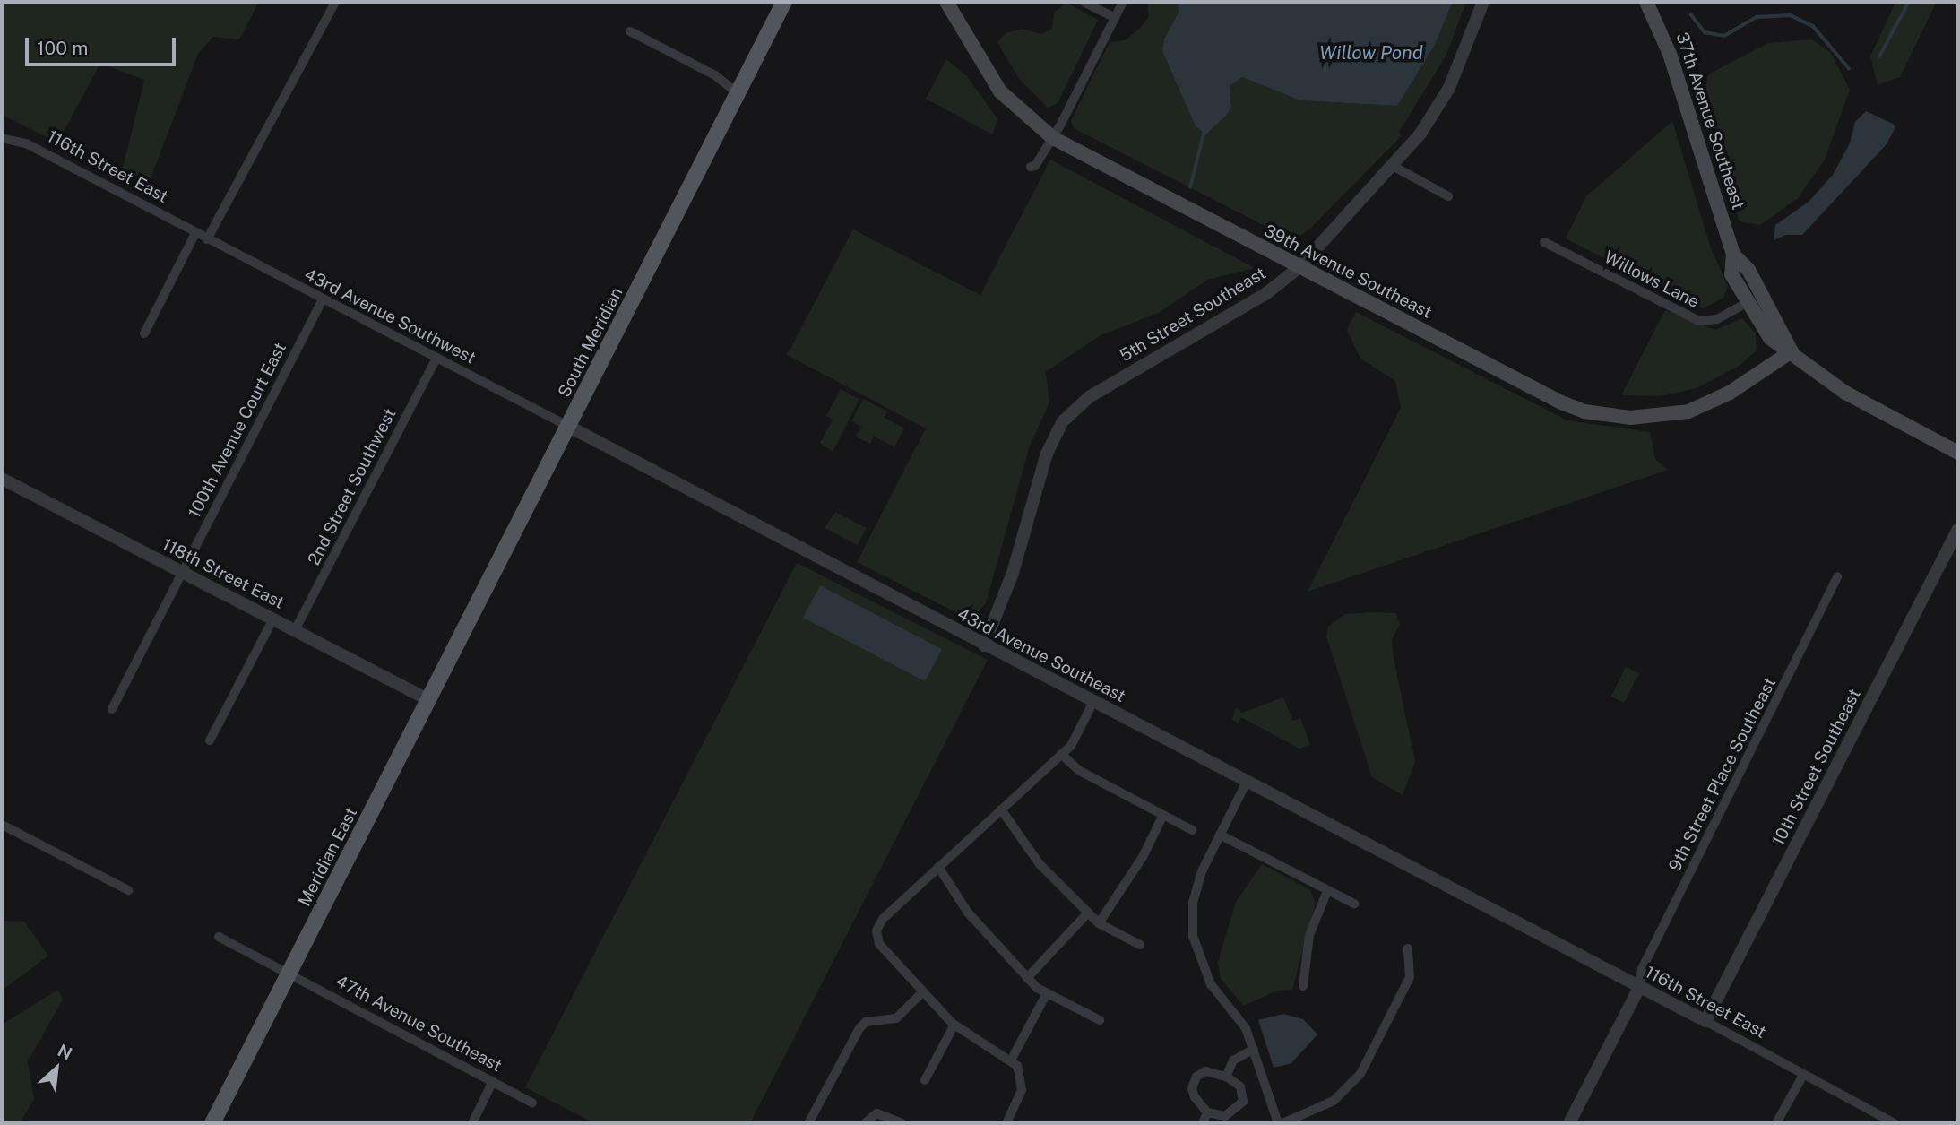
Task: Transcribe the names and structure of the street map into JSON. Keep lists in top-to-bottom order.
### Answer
{
  "streets": {
    "main road": [
      "37th Avenue Southeast",
      "39th Avenue Southeast",
      "South Meridian",
      "Meridian East"
    ],
    "street": [
      "116th Street East",
      "Willows Lane",
      "5th Street Southeast",
      "43rd Avenue Southwest",
      "100th Avenue Court East",
      "2nd Street Southwest",
      "118th Street East",
      "43rd Avenue Southeast",
      "10th Street Southeast",
      "9th Street Place Southeast",
      "47th Avenue Southeast"
    ]
  },
  "crossings": [
    ["37th Avenue Southeast", "39th Avenue Southeast"],
    ["37th Avenue Southeast", "Willows Lane"],
    ["116th Street East", "43rd Avenue Southwest"],
    ["116th Street East", "43rd Avenue Southeast"],
    ["116th Street East", "10th Street Southeast"],
    ["116th Street East", "9th Street Place Southeast"],
    ["39th Avenue Southeast", "5th Street Southeast"],
    ["5th Street Southeast", "43rd Avenue Southeast"],
    ["43rd Avenue Southwest", "South Meridian"],
    ["43rd Avenue Southwest", "100th Avenue Court East"],
    ["43rd Avenue Southwest", "2nd Street Southwest"],
    ["43rd Avenue Southwest", "43rd Avenue Southeast"],
    ["South Meridian", "118th Street East"],
    ["South Meridian", "43rd Avenue Southeast"],
    ["South Meridian", "Meridian East"],
    ["100th Avenue Court East", "118th Street East"],
    ["2nd Street Southwest", "118th Street East"],
    ["118th Street East", "Meridian East"],
    ["Meridian East", "47th Avenue Southeast"]
  ],
  "water": ["Willow Pond"],
  "scale_bar": "100 m",
  "north": "top right"
}
